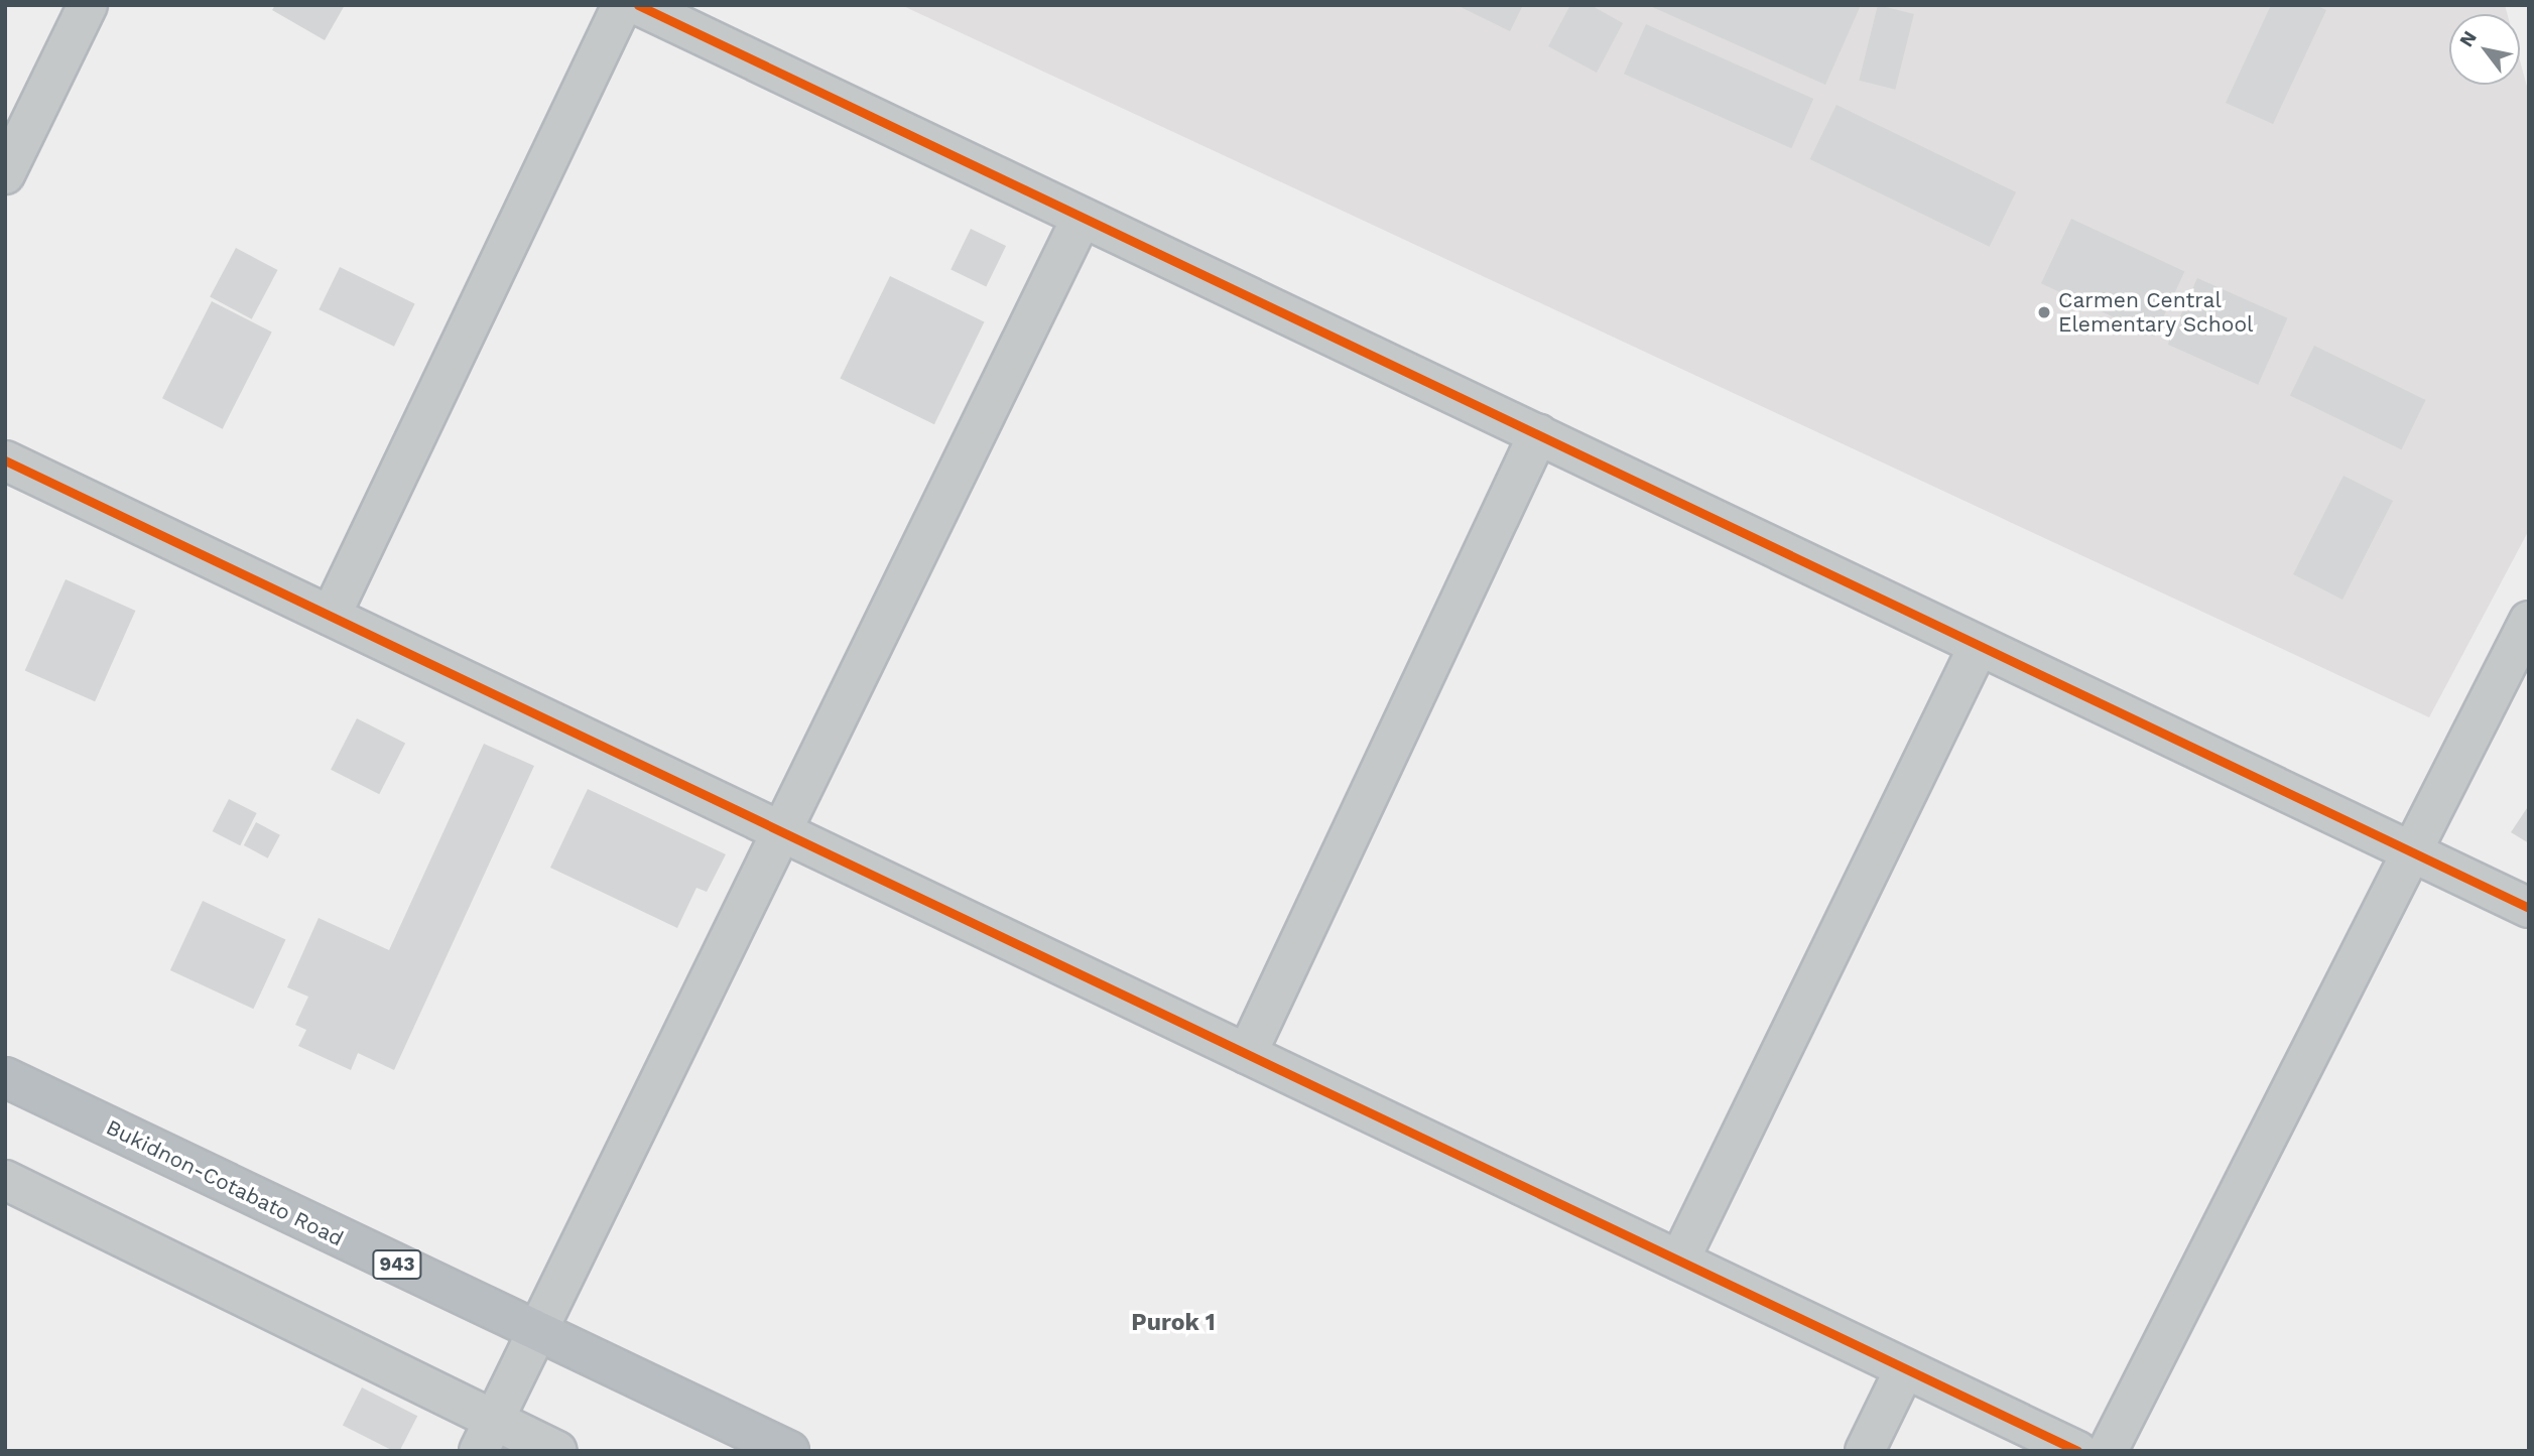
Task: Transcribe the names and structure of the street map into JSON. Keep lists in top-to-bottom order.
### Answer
{
  "streets": {
    "highway": ["Bukidnon-Cotabato Road", "943"]
  },
  "districts": ["Purok 1"],
  "places": ["Carmen Central Elementary School"],
  "north": "top left"
}
